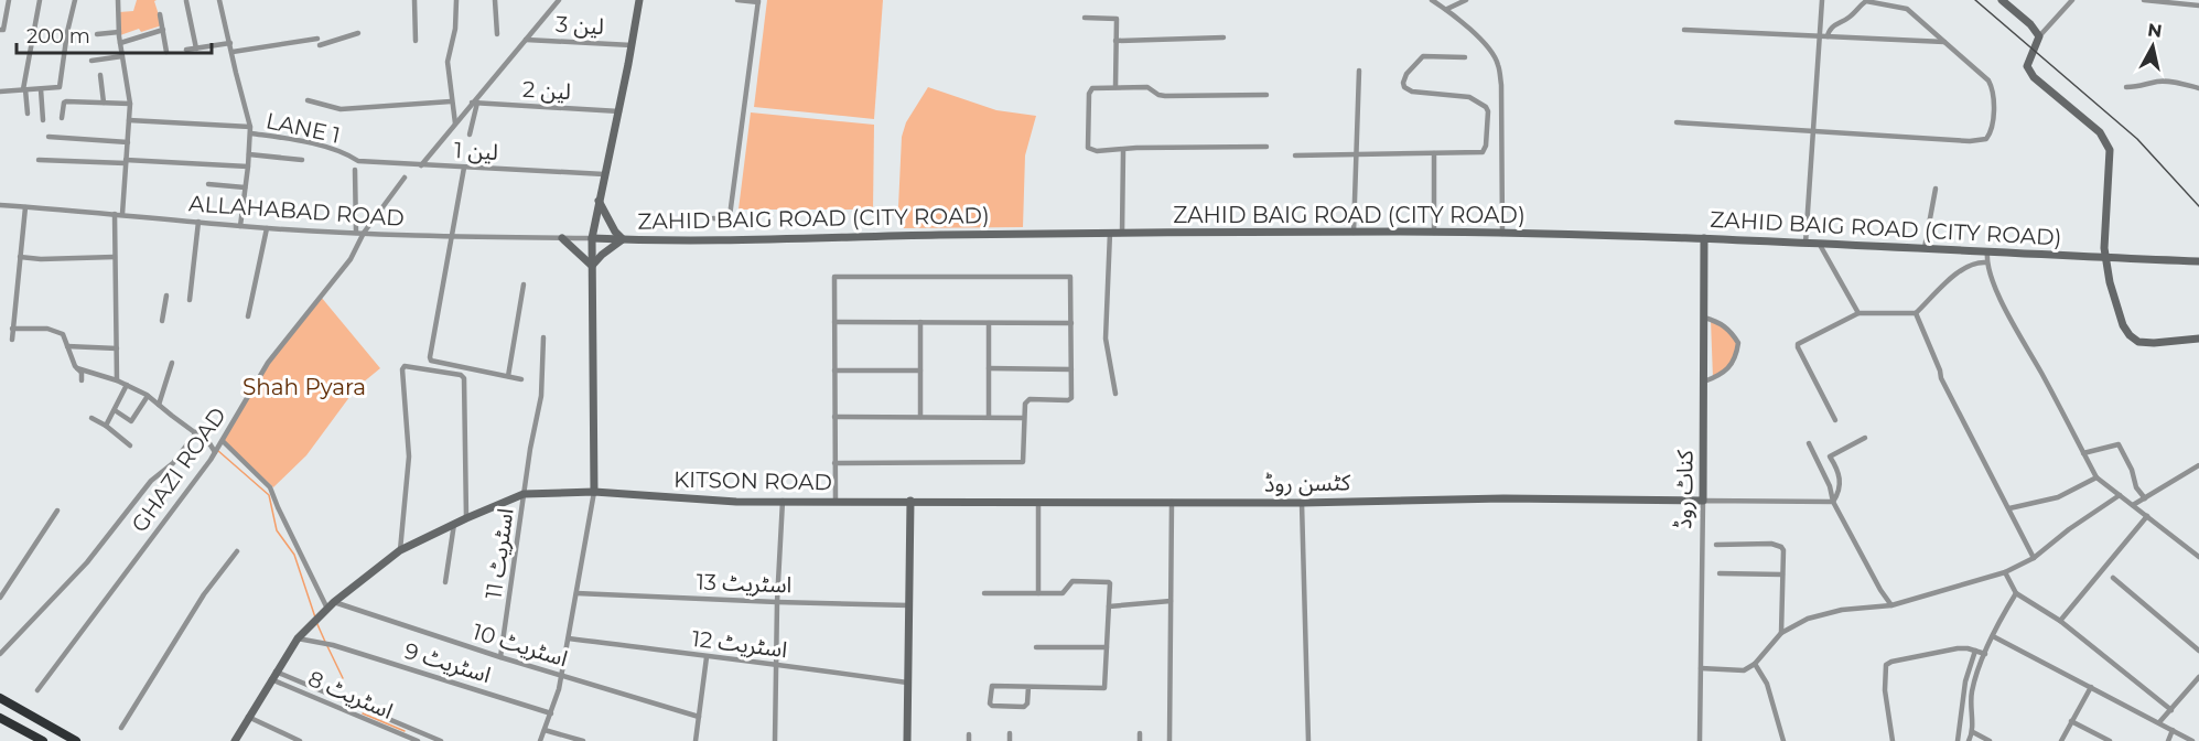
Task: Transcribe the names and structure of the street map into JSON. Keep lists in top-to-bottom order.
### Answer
{
  "streets": {
    "main road": [
      "ZAHID BAIG ROAD (CITY ROAD)",
      "KITSON ROAD",
      "کٹسن روڈ",
      "کناٹ روڈ"
    ],
    "street": [
      "لین 3",
      "لین 2",
      "LANE 1",
      "لین 1",
      "ALLAHABAD ROAD",
      "GHAZI ROAD",
      "اسٹریٹ 11",
      "اسٹریٹ 13",
      "اسٹریٹ 12",
      "اسٹریٹ 10",
      "اسٹریٹ 9",
      "اسٹریٹ 8"
    ]
  },
  "crossings": [
    ["LANE 1", "لین 1"],
    ["ALLAHABAD ROAD", "ZAHID BAIG ROAD (CITY ROAD)"],
    ["ALLAHABAD ROAD", "GHAZI ROAD"],
    ["ZAHID BAIG ROAD (CITY ROAD)", "کناٹ روڈ"],
    ["KITSON ROAD", "کٹسن روڈ"],
    ["KITSON ROAD", "اسٹریٹ 11"],
    ["کٹسن روڈ", "کناٹ روڈ"],
    ["اسٹریٹ 11", "اسٹریٹ 10"]
  ],
  "parks": ["Shah Pyara"],
  "scale_bar": "200 m",
  "north": "top"
}
